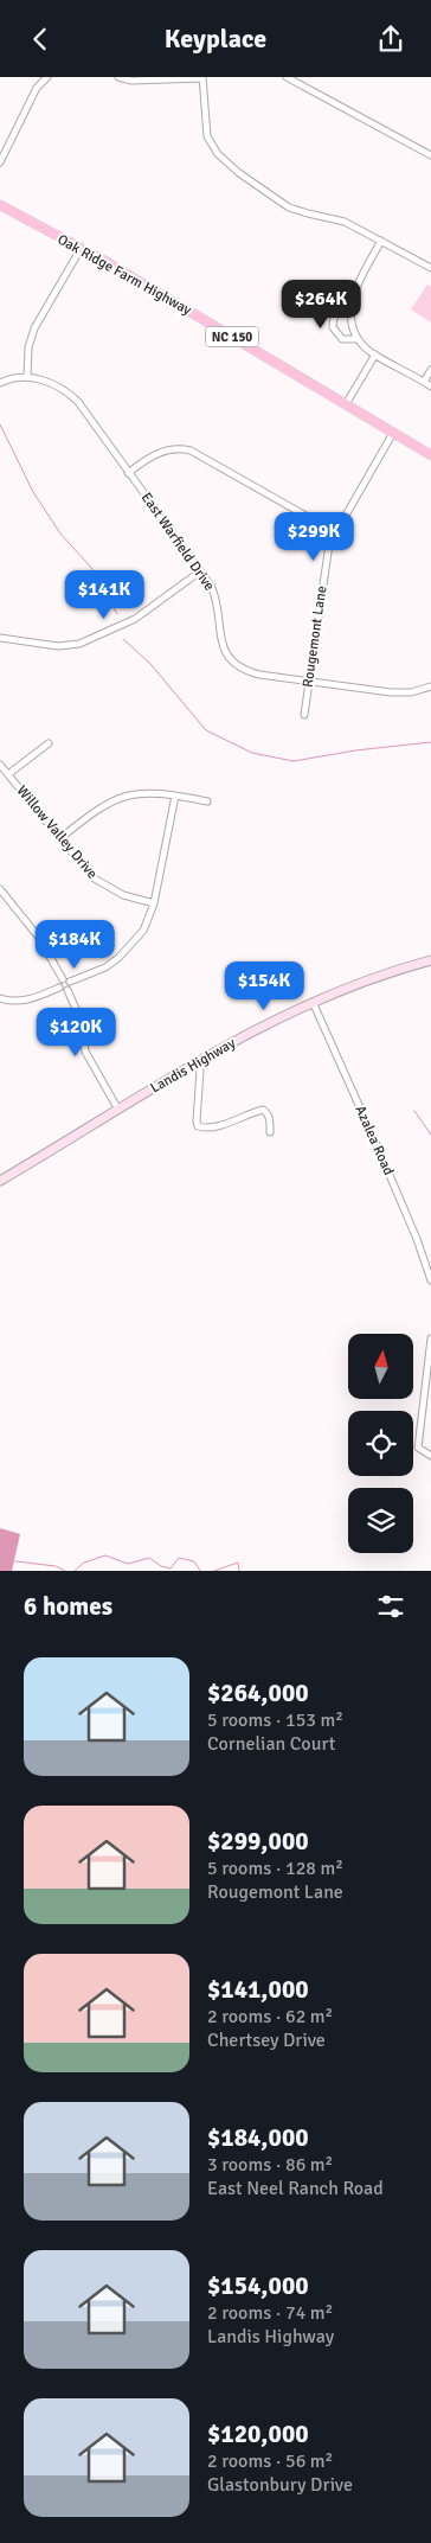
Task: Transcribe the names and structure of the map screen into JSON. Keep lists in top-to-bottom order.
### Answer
{
  "streets": {
    "main road": ["Oak Ridge Farm Highway", "NC 150", "Landis Highway"],
    "street": [
      "East Warfield Drive",
      "Rougemont Lane",
      "Willow Valley Drive",
      "Azalea Road"
    ]
  },
  "crossings": [
    ["Oak Ridge Farm Highway", "Rougemont Lane"],
    ["East Warfield Drive", "Rougemont Lane"],
    ["Landis Highway", "Azalea Road"]
  ],
  "north": "top",
  "page": {
    "header": "Keyplace",
    "price": [
      "$264K",
      "$299K",
      "$141K",
      "$184K",
      "$154K",
      "$120K"
    ],
    "heading": "6 homes",
    "list": [
      {
        "name": "$264,000",
        "note": "5 rooms · 153 m² · Cornelian Court"
      },
      {
        "name": "$299,000",
        "note": "5 rooms · 128 m² · Rougemont Lane"
      },
      {
        "name": "$141,000",
        "note": "2 rooms · 62 m² · Chertsey Drive"
      },
      {
        "name": "$184,000",
        "note": "3 rooms · 86 m² · East Neel Ranch Road"
      },
      {
        "name": "$154,000",
        "note": "2 rooms · 74 m² · Landis Highway"
      },
      {
        "name": "$120,000",
        "note": "2 rooms · 56 m² · Glastonbury Drive"
      }
    ]
  }
}
